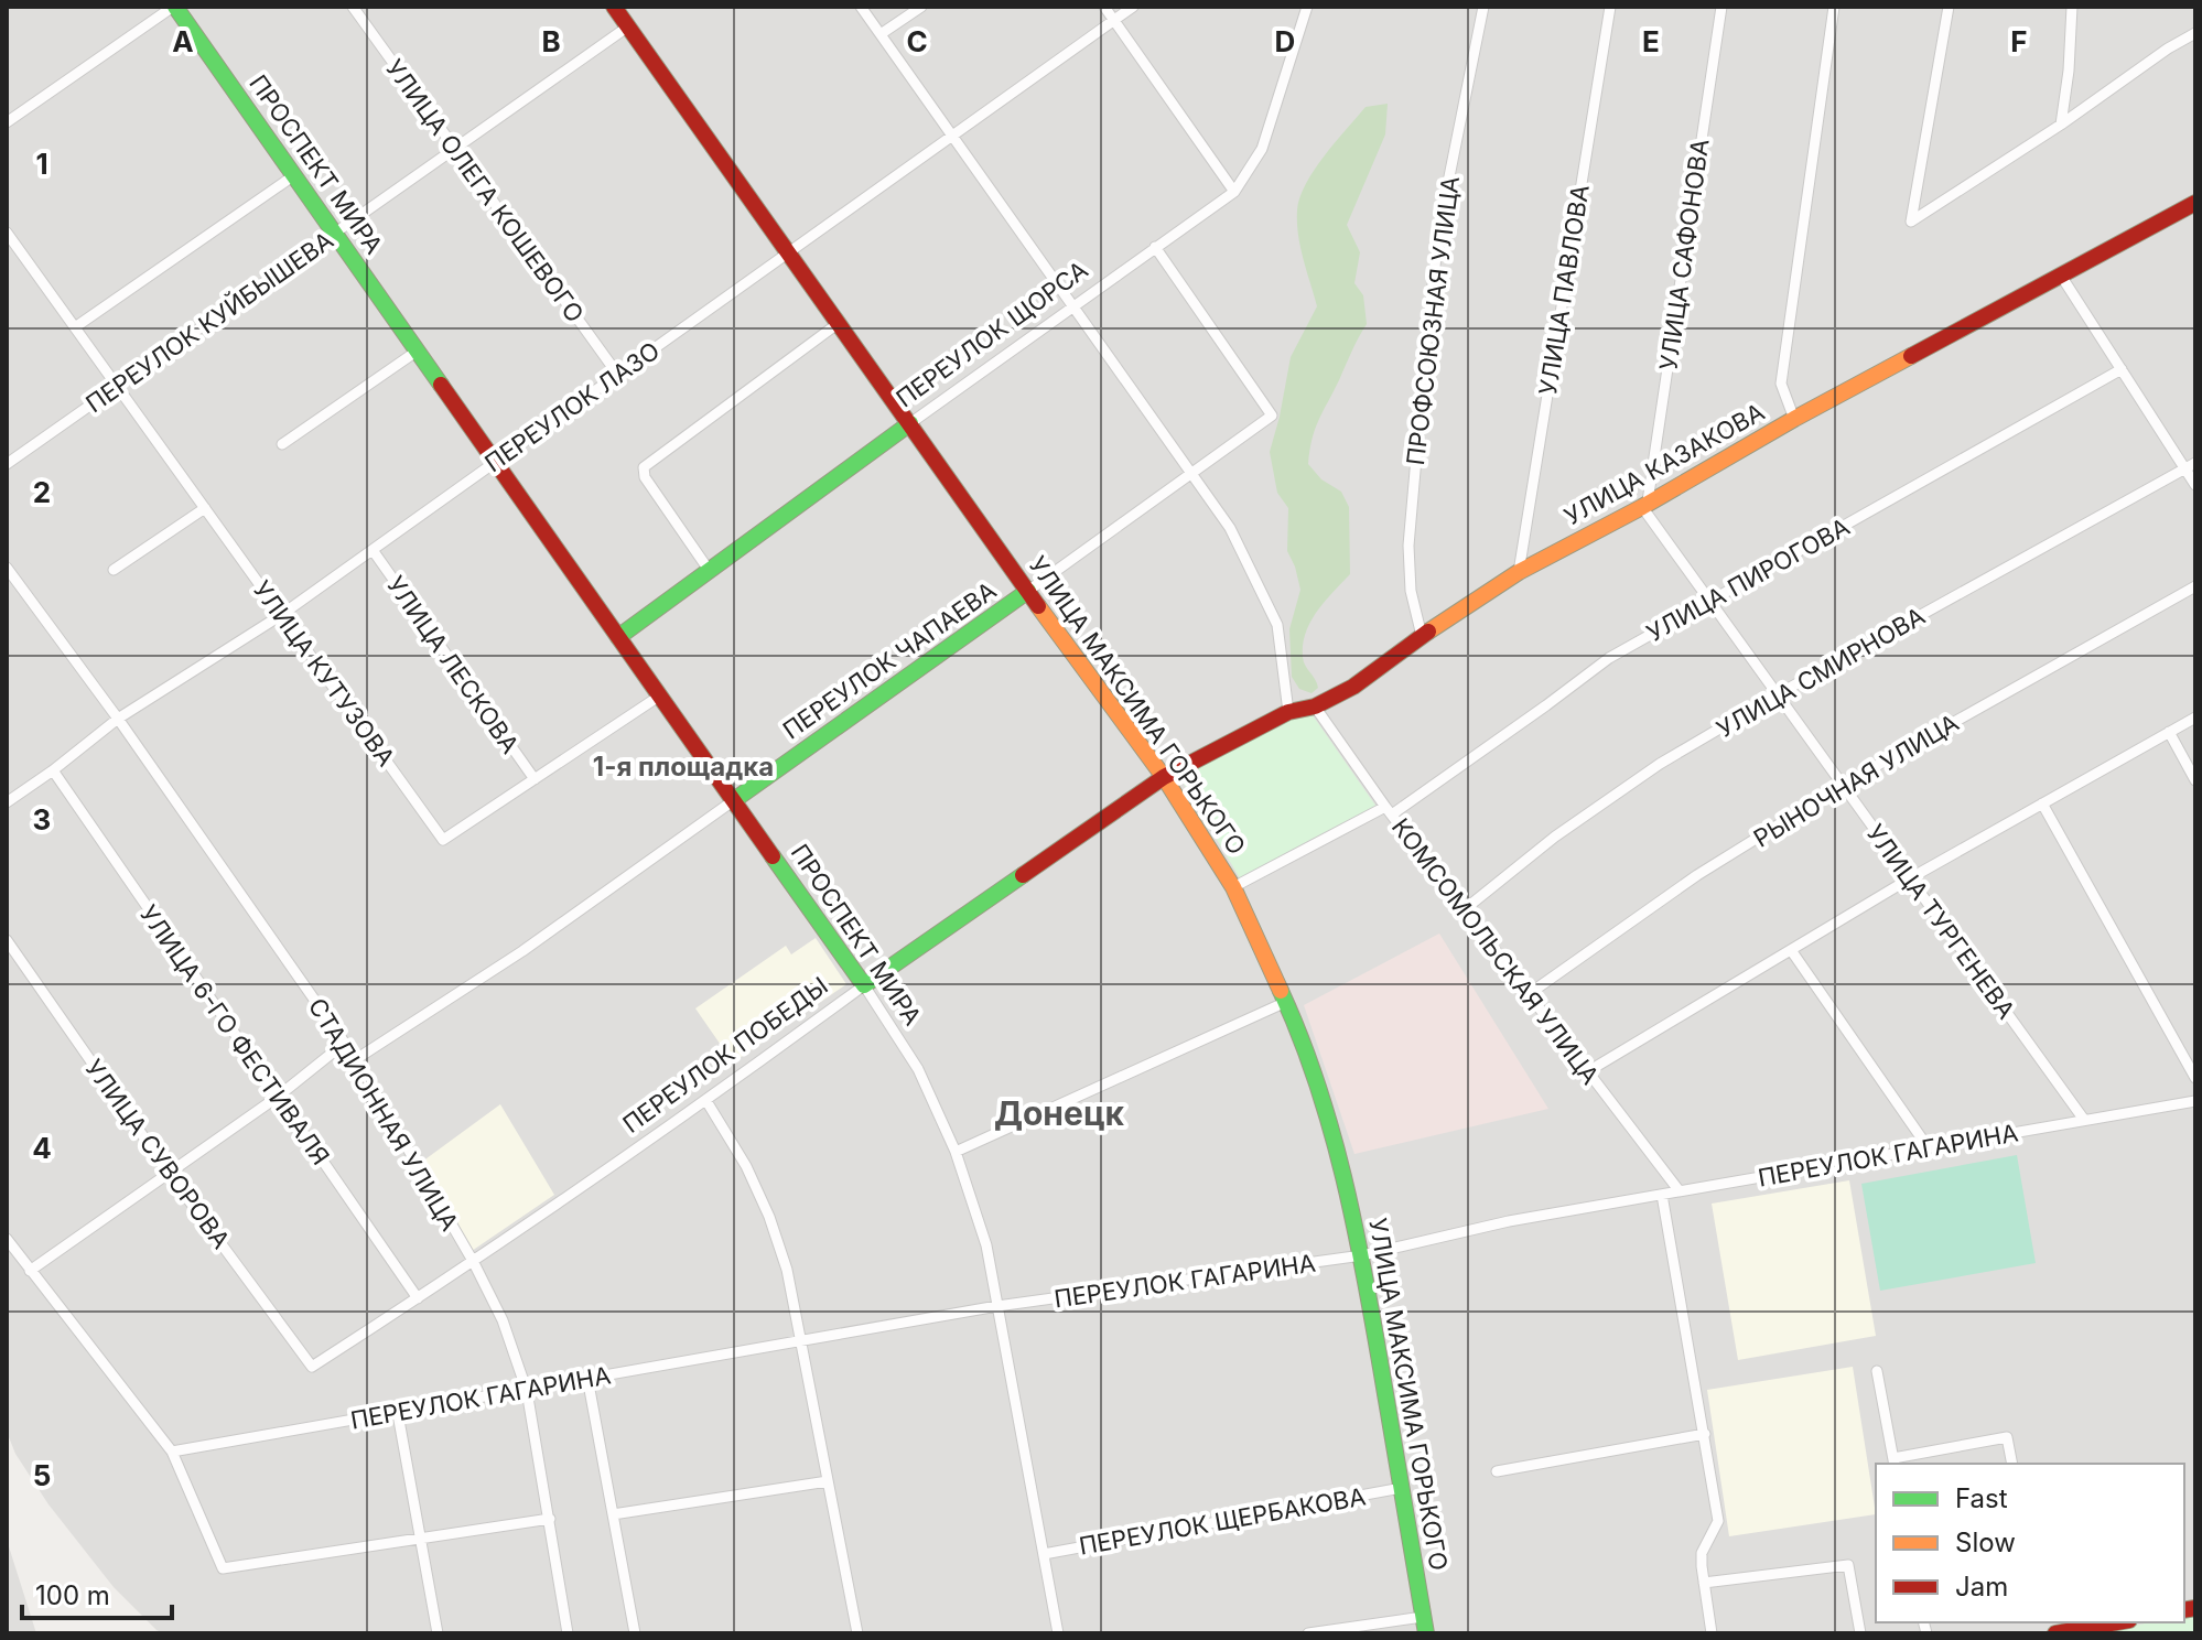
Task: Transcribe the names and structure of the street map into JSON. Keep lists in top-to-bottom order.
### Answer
{
  "streets": {
    "main road": [
      "ПРОСПЕКТ МИРА",
      "ПЕРЕУЛОК ЩОРСА",
      "УЛИЦА КАЗАКОВА",
      "ПЕРЕУЛОК ЧАПАЕВА",
      "УЛИЦА МАКСИМА ГОРЬКОГО",
      "ПЕРЕУЛОК ПОБЕДЫ"
    ],
    "street": [
      "УЛИЦА ОЛЕГА КОШЕВОГО",
      "УЛИЦА САФОНОВА",
      "УЛИЦА ПАВЛОВА",
      "ПРОФСОЮЗНАЯ УЛИЦА",
      "ПЕРЕУЛОК КУЙБЫШЕВА",
      "ПЕРЕУЛОК ЛАЗО",
      "УЛИЦА ПИРОГОВА",
      "УЛИЦА ЛЕСКОВА",
      "УЛИЦА СМИРНОВА",
      "УЛИЦА КУТУЗОВА",
      "РЫНОЧНАЯ УЛИЦА",
      "УЛИЦА ТУРГЕНЕВА",
      "КОМСОМОЛЬСКАЯ УЛИЦА",
      "УЛИЦА 6-ГО ФЕСТИВАЛЯ",
      "СТАДИОННАЯ УЛИЦА",
      "УЛИЦА СУВОРОВА",
      "ПЕРЕУЛОК ГАГАРИНА",
      "ПЕРЕУЛОК ЩЕРБАКОВА"
    ]
  },
  "crossings": [
    ["ПРОСПЕКТ МИРА", "ПЕРЕУЛОК КУЙБЫШЕВА"],
    ["ПРОСПЕКТ МИРА", "ПЕРЕУЛОК ЩОРСА"],
    ["ПРОСПЕКТ МИРА", "ПЕРЕУЛОК ЛАЗО"],
    ["ПРОСПЕКТ МИРА", "ПЕРЕУЛОК ЧАПАЕВА"],
    ["ПРОСПЕКТ МИРА", "ПЕРЕУЛОК ПОБЕДЫ"],
    ["ПРОСПЕКТ МИРА", "ПЕРЕУЛОК ГАГАРИНА"],
    ["ПРОСПЕКТ МИРА", "ПЕРЕУЛОК ЩЕРБАКОВА"],
    ["УЛИЦА ОЛЕГА КОШЕВОГО", "ПЕРЕУЛОК КУЙБЫШЕВА"],
    ["УЛИЦА ОЛЕГА КОШЕВОГО", "ПЕРЕУЛОК ЛАЗО"],
    ["УЛИЦА САФОНОВА", "УЛИЦА КАЗАКОВА"],
    ["УЛИЦА САФОНОВА", "УЛИЦА ТУРГЕНЕВА"],
    ["УЛИЦА ПАВЛОВА", "УЛИЦА КАЗАКОВА"],
    ["ПРОФСОЮЗНАЯ УЛИЦА", "УЛИЦА КАЗАКОВА"],
    ["ПЕРЕУЛОК КУЙБЫШЕВА", "УЛИЦА КУТУЗОВА"],
    ["ПЕРЕУЛОК КУЙБЫШЕВА", "УЛИЦА МАКСИМА ГОРЬКОГО"],
    ["ПЕРЕУЛОК ЩОРСА", "ПЕРЕУЛОК ЧАПАЕВА"],
    ["ПЕРЕУЛОК ЩОРСА", "УЛИЦА МАКСИМА ГОРЬКОГО"],
    ["ПЕРЕУЛОК ЛАЗО", "УЛИЦА ЛЕСКОВА"],
    ["ПЕРЕУЛОК ЛАЗО", "УЛИЦА КУТУЗОВА"],
    ["ПЕРЕУЛОК ЛАЗО", "УЛИЦА МАКСИМА ГОРЬКОГО"],
    ["ПЕРЕУЛОК ЛАЗО", "УЛИЦА 6-ГО ФЕСТИВАЛЯ"],
    ["ПЕРЕУЛОК ЛАЗО", "СТАДИОННАЯ УЛИЦА"],
    ["УЛИЦА КАЗАКОВА", "УЛИЦА МАКСИМА ГОРЬКОГО"],
    ["УЛИЦА КАЗАКОВА", "УЛИЦА ТУРГЕНЕВА"],
    ["УЛИЦА КАЗАКОВА", "КОМСОМОЛЬСКАЯ УЛИЦА"],
    ["УЛИЦА КАЗАКОВА", "ПЕРЕУЛОК ПОБЕДЫ"],
    ["УЛИЦА ПИРОГОВА", "УЛИЦА МАКСИМА ГОРЬКОГО"],
    ["УЛИЦА ПИРОГОВА", "УЛИЦА ТУРГЕНЕВА"],
    ["УЛИЦА ПИРОГОВА", "КОМСОМОЛЬСКАЯ УЛИЦА"],
    ["ПЕРЕУЛОК ЧАПАЕВА", "УЛИЦА МАКСИМА ГОРЬКОГО"],
    ["ПЕРЕУЛОК ЧАПАЕВА", "СТАДИОННАЯ УЛИЦА"],
    ["УЛИЦА ЛЕСКОВА", "УЛИЦА КУТУЗОВА"],
    ["УЛИЦА СМИРНОВА", "УЛИЦА ТУРГЕНЕВА"],
    ["УЛИЦА СМИРНОВА", "КОМСОМОЛЬСКАЯ УЛИЦА"],
    ["УЛИЦА МАКСИМА ГОРЬКОГО", "ПЕРЕУЛОК ПОБЕДЫ"],
    ["УЛИЦА МАКСИМА ГОРЬКОГО", "ПЕРЕУЛОК ГАГАРИНА"],
    ["УЛИЦА МАКСИМА ГОРЬКОГО", "ПЕРЕУЛОК ЩЕРБАКОВА"],
    ["РЫНОЧНАЯ УЛИЦА", "УЛИЦА ТУРГЕНЕВА"],
    ["РЫНОЧНАЯ УЛИЦА", "КОМСОМОЛЬСКАЯ УЛИЦА"],
    ["УЛИЦА ТУРГЕНЕВА", "ПЕРЕУЛОК ГАГАРИНА"],
    ["КОМСОМОЛЬСКАЯ УЛИЦА", "ПЕРЕУЛОК ГАГАРИНА"],
    ["УЛИЦА 6-ГО ФЕСТИВАЛЯ", "ПЕРЕУЛОК ПОБЕДЫ"],
    ["ПЕРЕУЛОК ПОБЕДЫ", "СТАДИОННАЯ УЛИЦА"],
    ["ПЕРЕУЛОК ПОБЕДЫ", "УЛИЦА СУВОРОВА"],
    ["СТАДИОННАЯ УЛИЦА", "ПЕРЕУЛОК ГАГАРИНА"]
  ],
  "districts": ["1-я площадка", "Донецк"],
  "legend": ["Fast", "Slow", "Jam"],
  "scale_bar": "100 m",
  "grid": {
    "columns": [
      "A",
      "B",
      "C",
      "D",
      "E",
      "F"
    ],
    "rows": [
      "1",
      "2",
      "3",
      "4",
      "5"
    ]
  }
}
